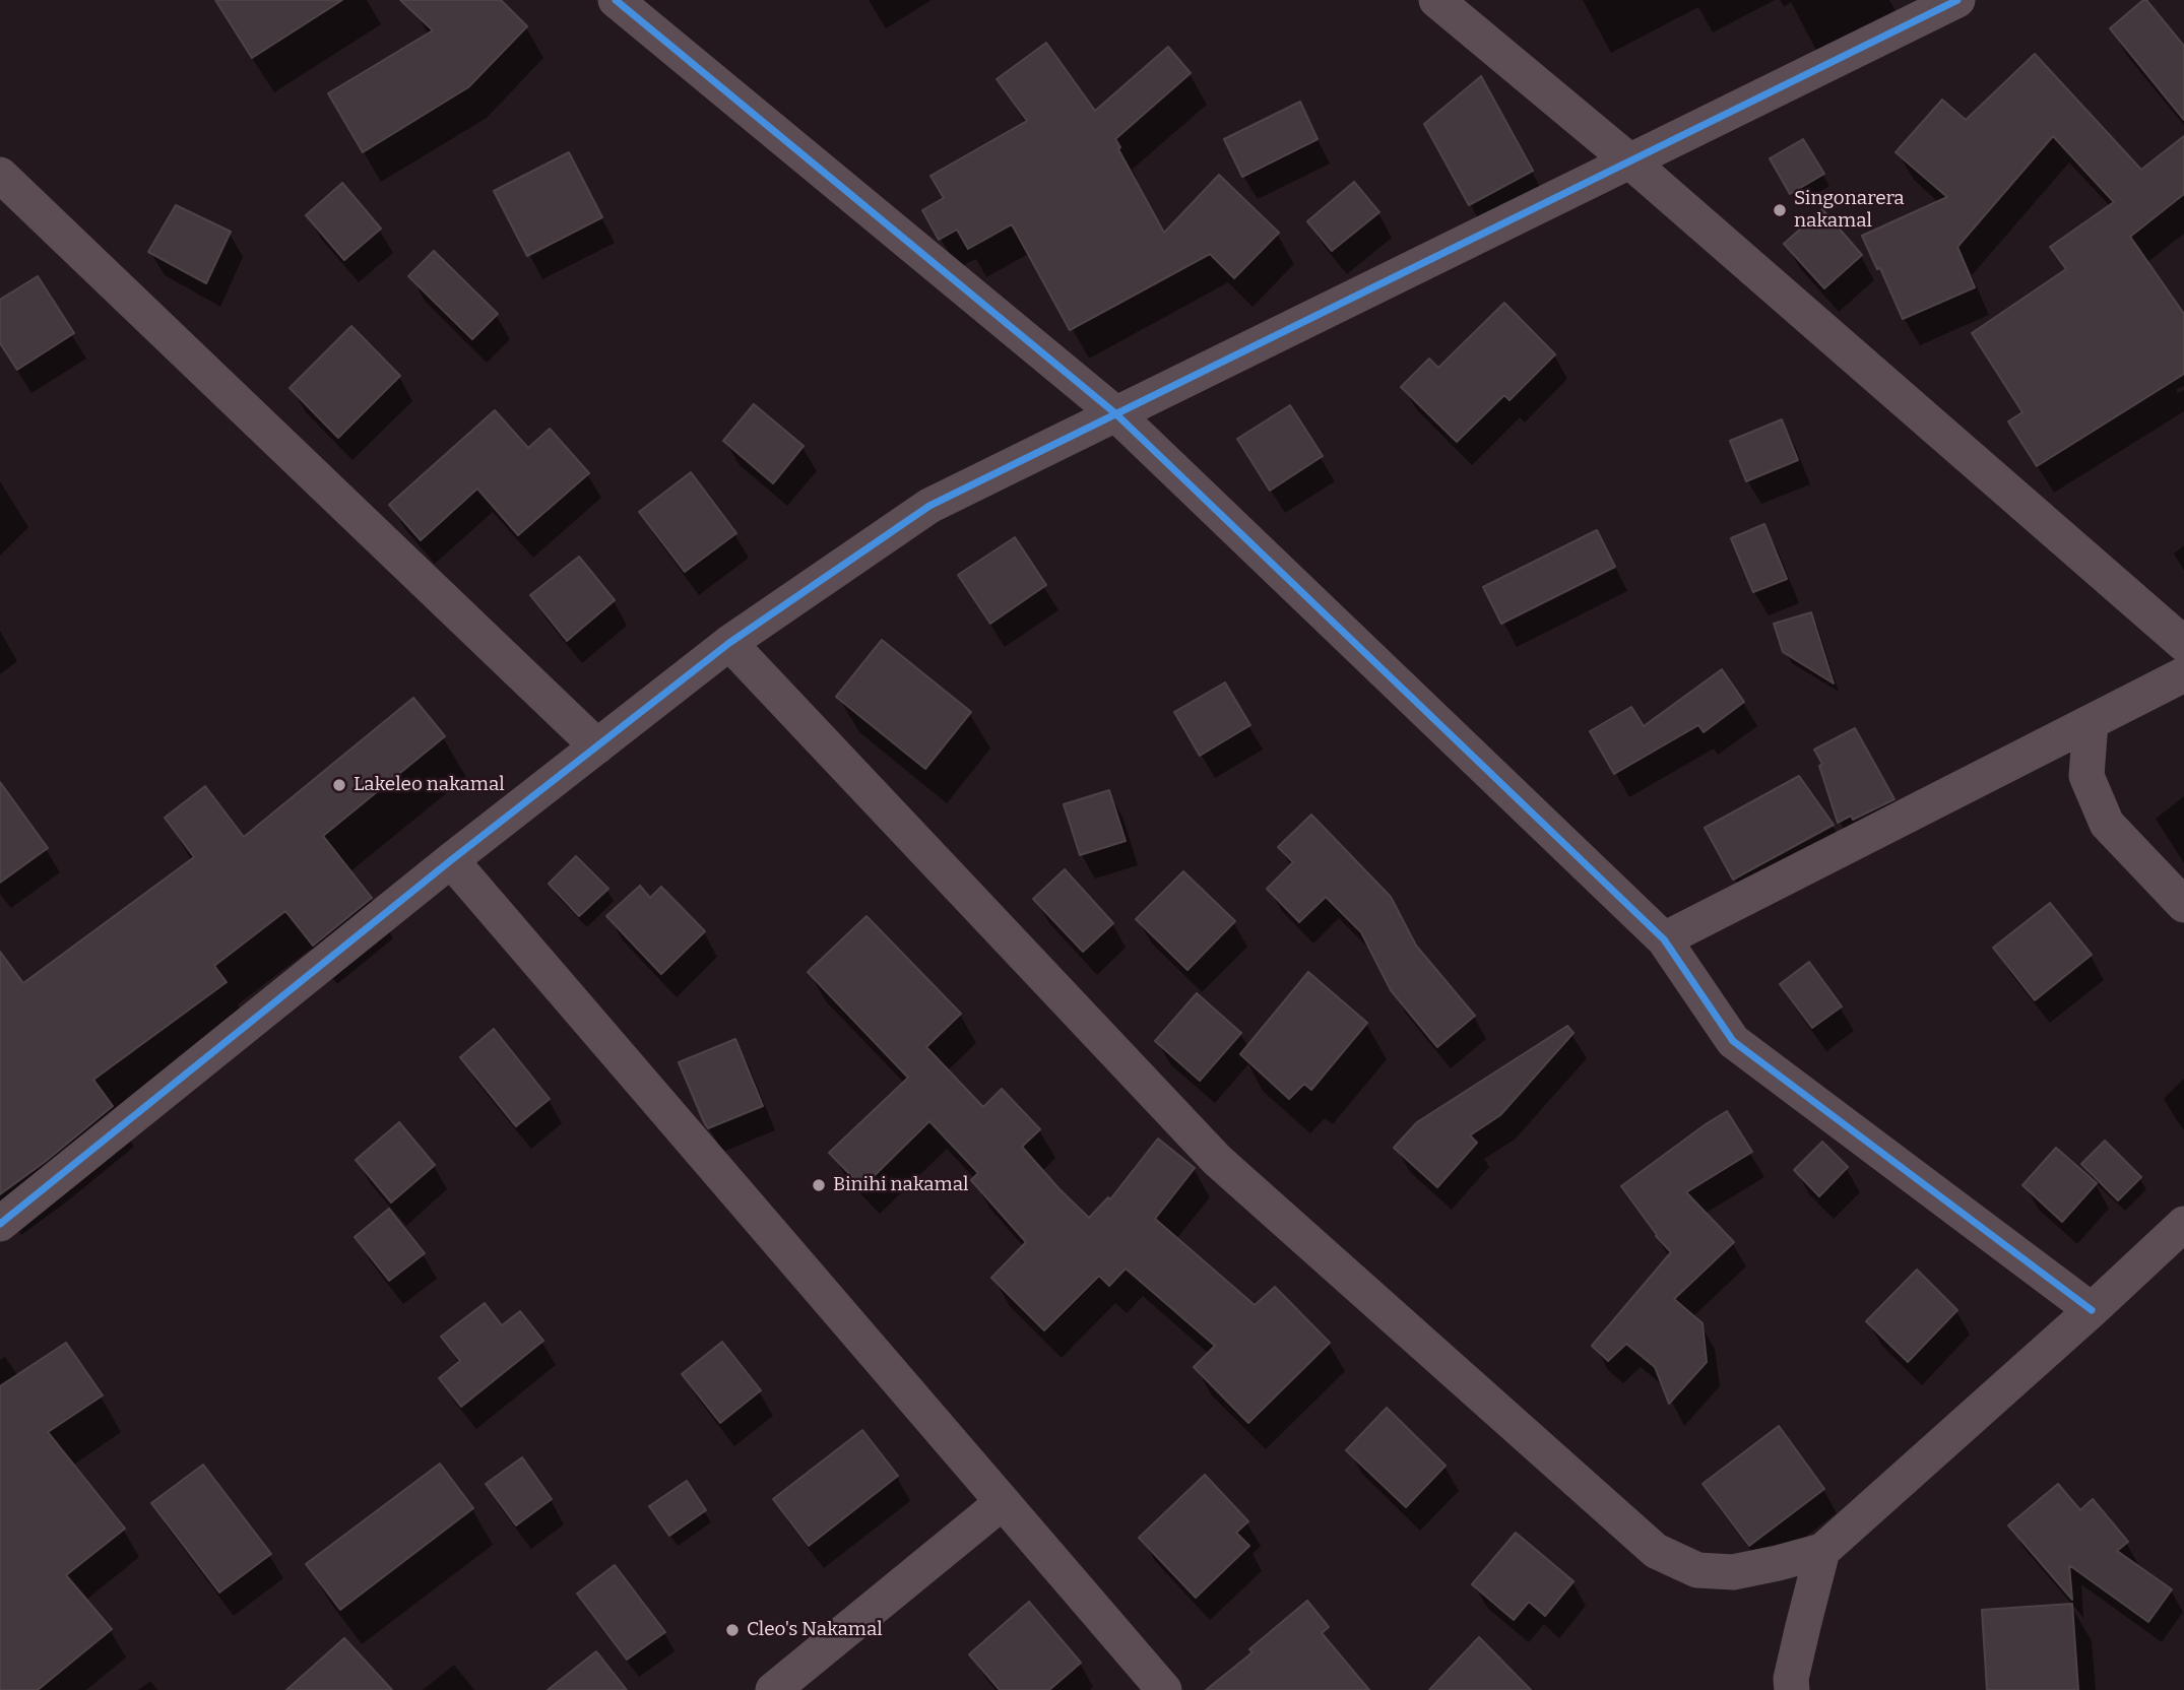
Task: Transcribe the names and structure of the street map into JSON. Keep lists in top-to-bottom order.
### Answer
{
  "places": [
    "Singonarera nakamal",
    "Lakeleo nakamal",
    "Binihi nakamal",
    "Cleo's Nakamal"
  ]
}
